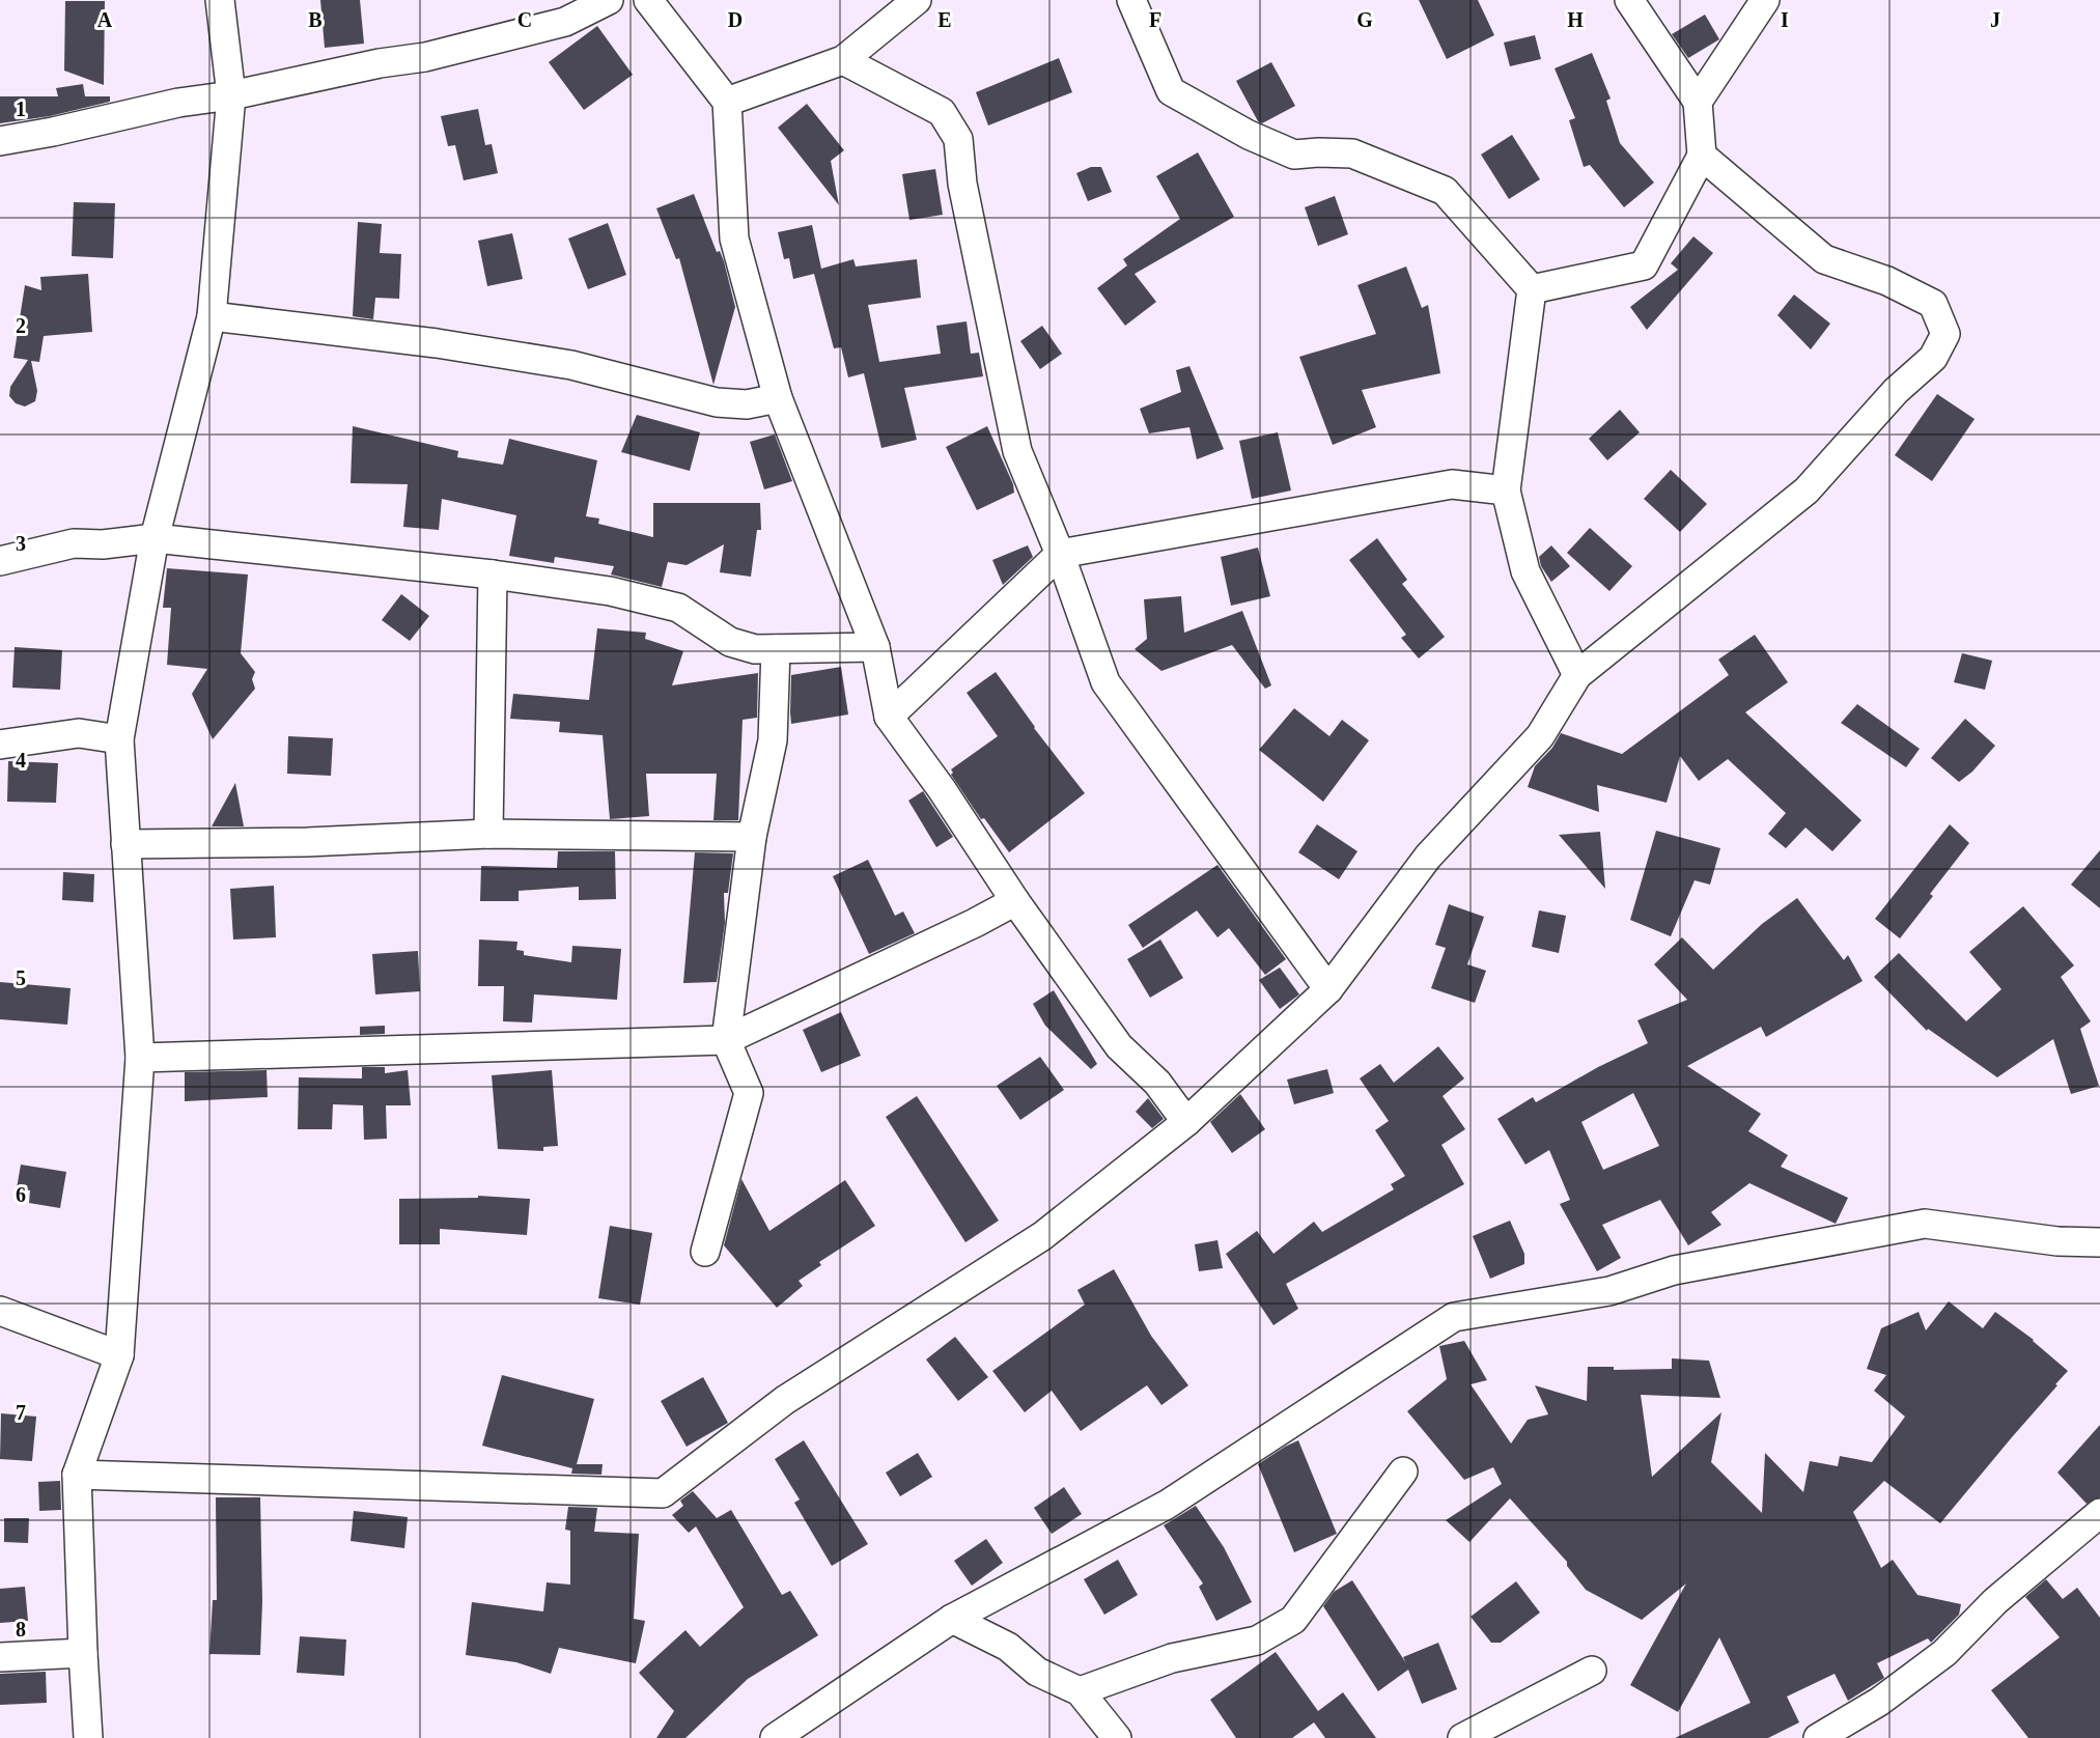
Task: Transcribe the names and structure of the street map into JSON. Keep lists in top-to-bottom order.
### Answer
{
  "grid": {
    "columns": [
      "A",
      "B",
      "C",
      "D",
      "E",
      "F",
      "G",
      "H",
      "I",
      "J"
    ],
    "rows": [
      "1",
      "2",
      "3",
      "4",
      "5",
      "6",
      "7",
      "8"
    ]
  }
}
